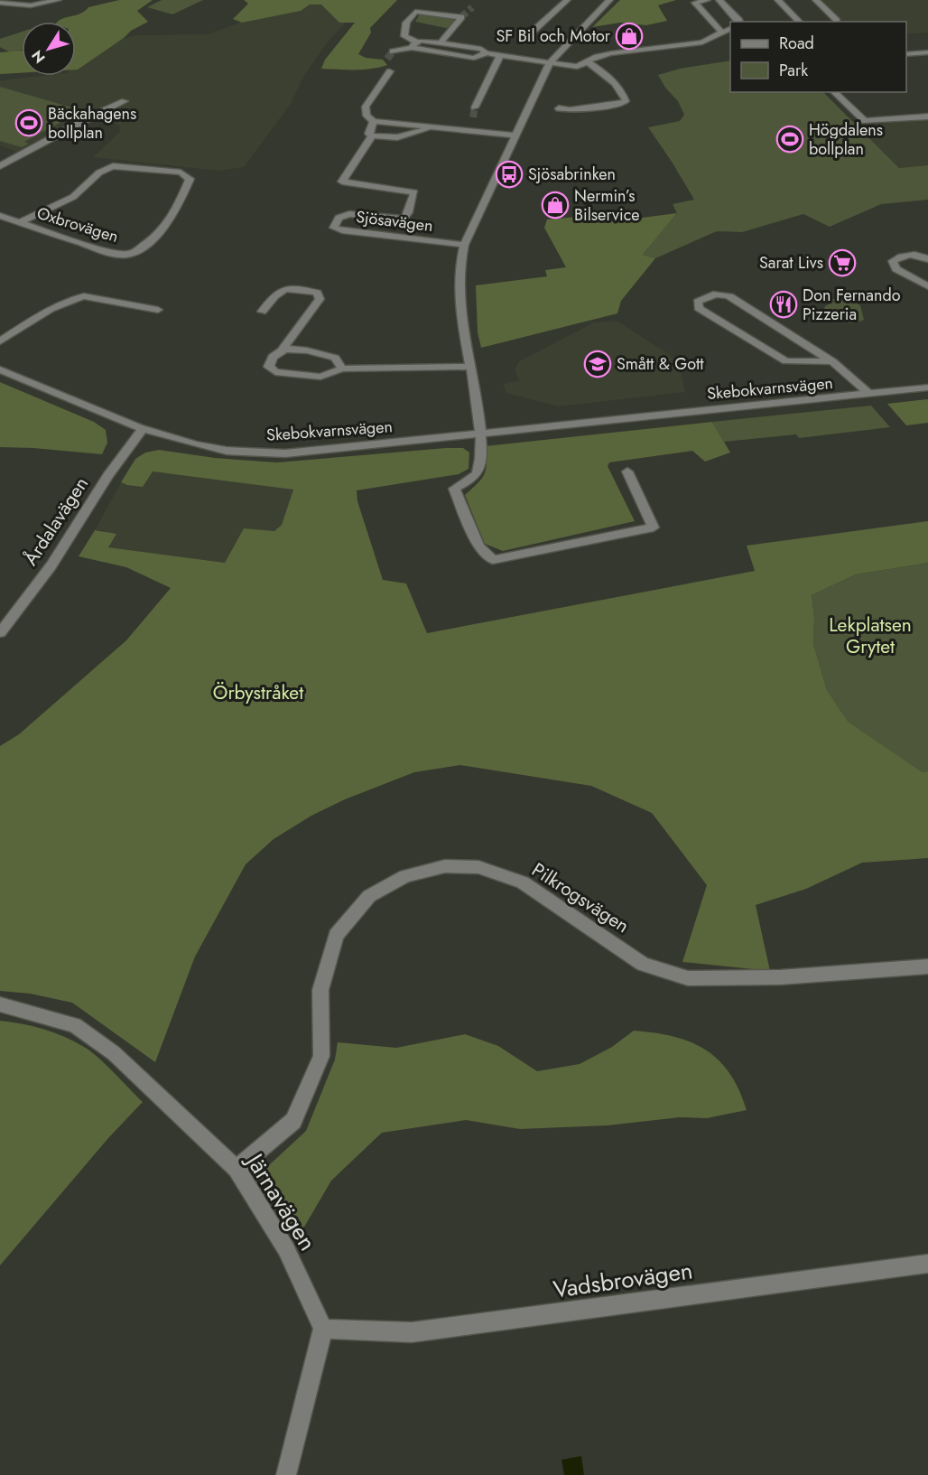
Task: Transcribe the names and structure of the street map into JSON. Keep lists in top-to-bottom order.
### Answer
{
  "streets": {
    "street": [
      "Sjösavägen",
      "Oxbrovägen",
      "Skebokvarnsvägen",
      "Årdalavägen",
      "Pilkrogsvägen",
      "Järnavägen",
      "Vadsbrovägen"
    ]
  },
  "crossings": [
    ["Skebokvarnsvägen", "Årdalavägen"],
    ["Pilkrogsvägen", "Järnavägen"],
    ["Järnavägen", "Vadsbrovägen"]
  ],
  "parks": ["Lekplatsen Grytet", "Örbystråket"],
  "places": {
    "shop": ["SF Bil och Motor", "Nermin’s Bilservice"],
    "sports": ["Bäckahagens bollplan", "Högdalens bollplan"],
    "bus stop": ["Sjösabrinken"],
    "supermarket": ["Sarat Livs"],
    "restaurant": ["Don Fernando Pizzeria"],
    "school or university": ["Smått & Gott"]
  },
  "legend": ["Road", "Park"],
  "north": "bottom left"
}
